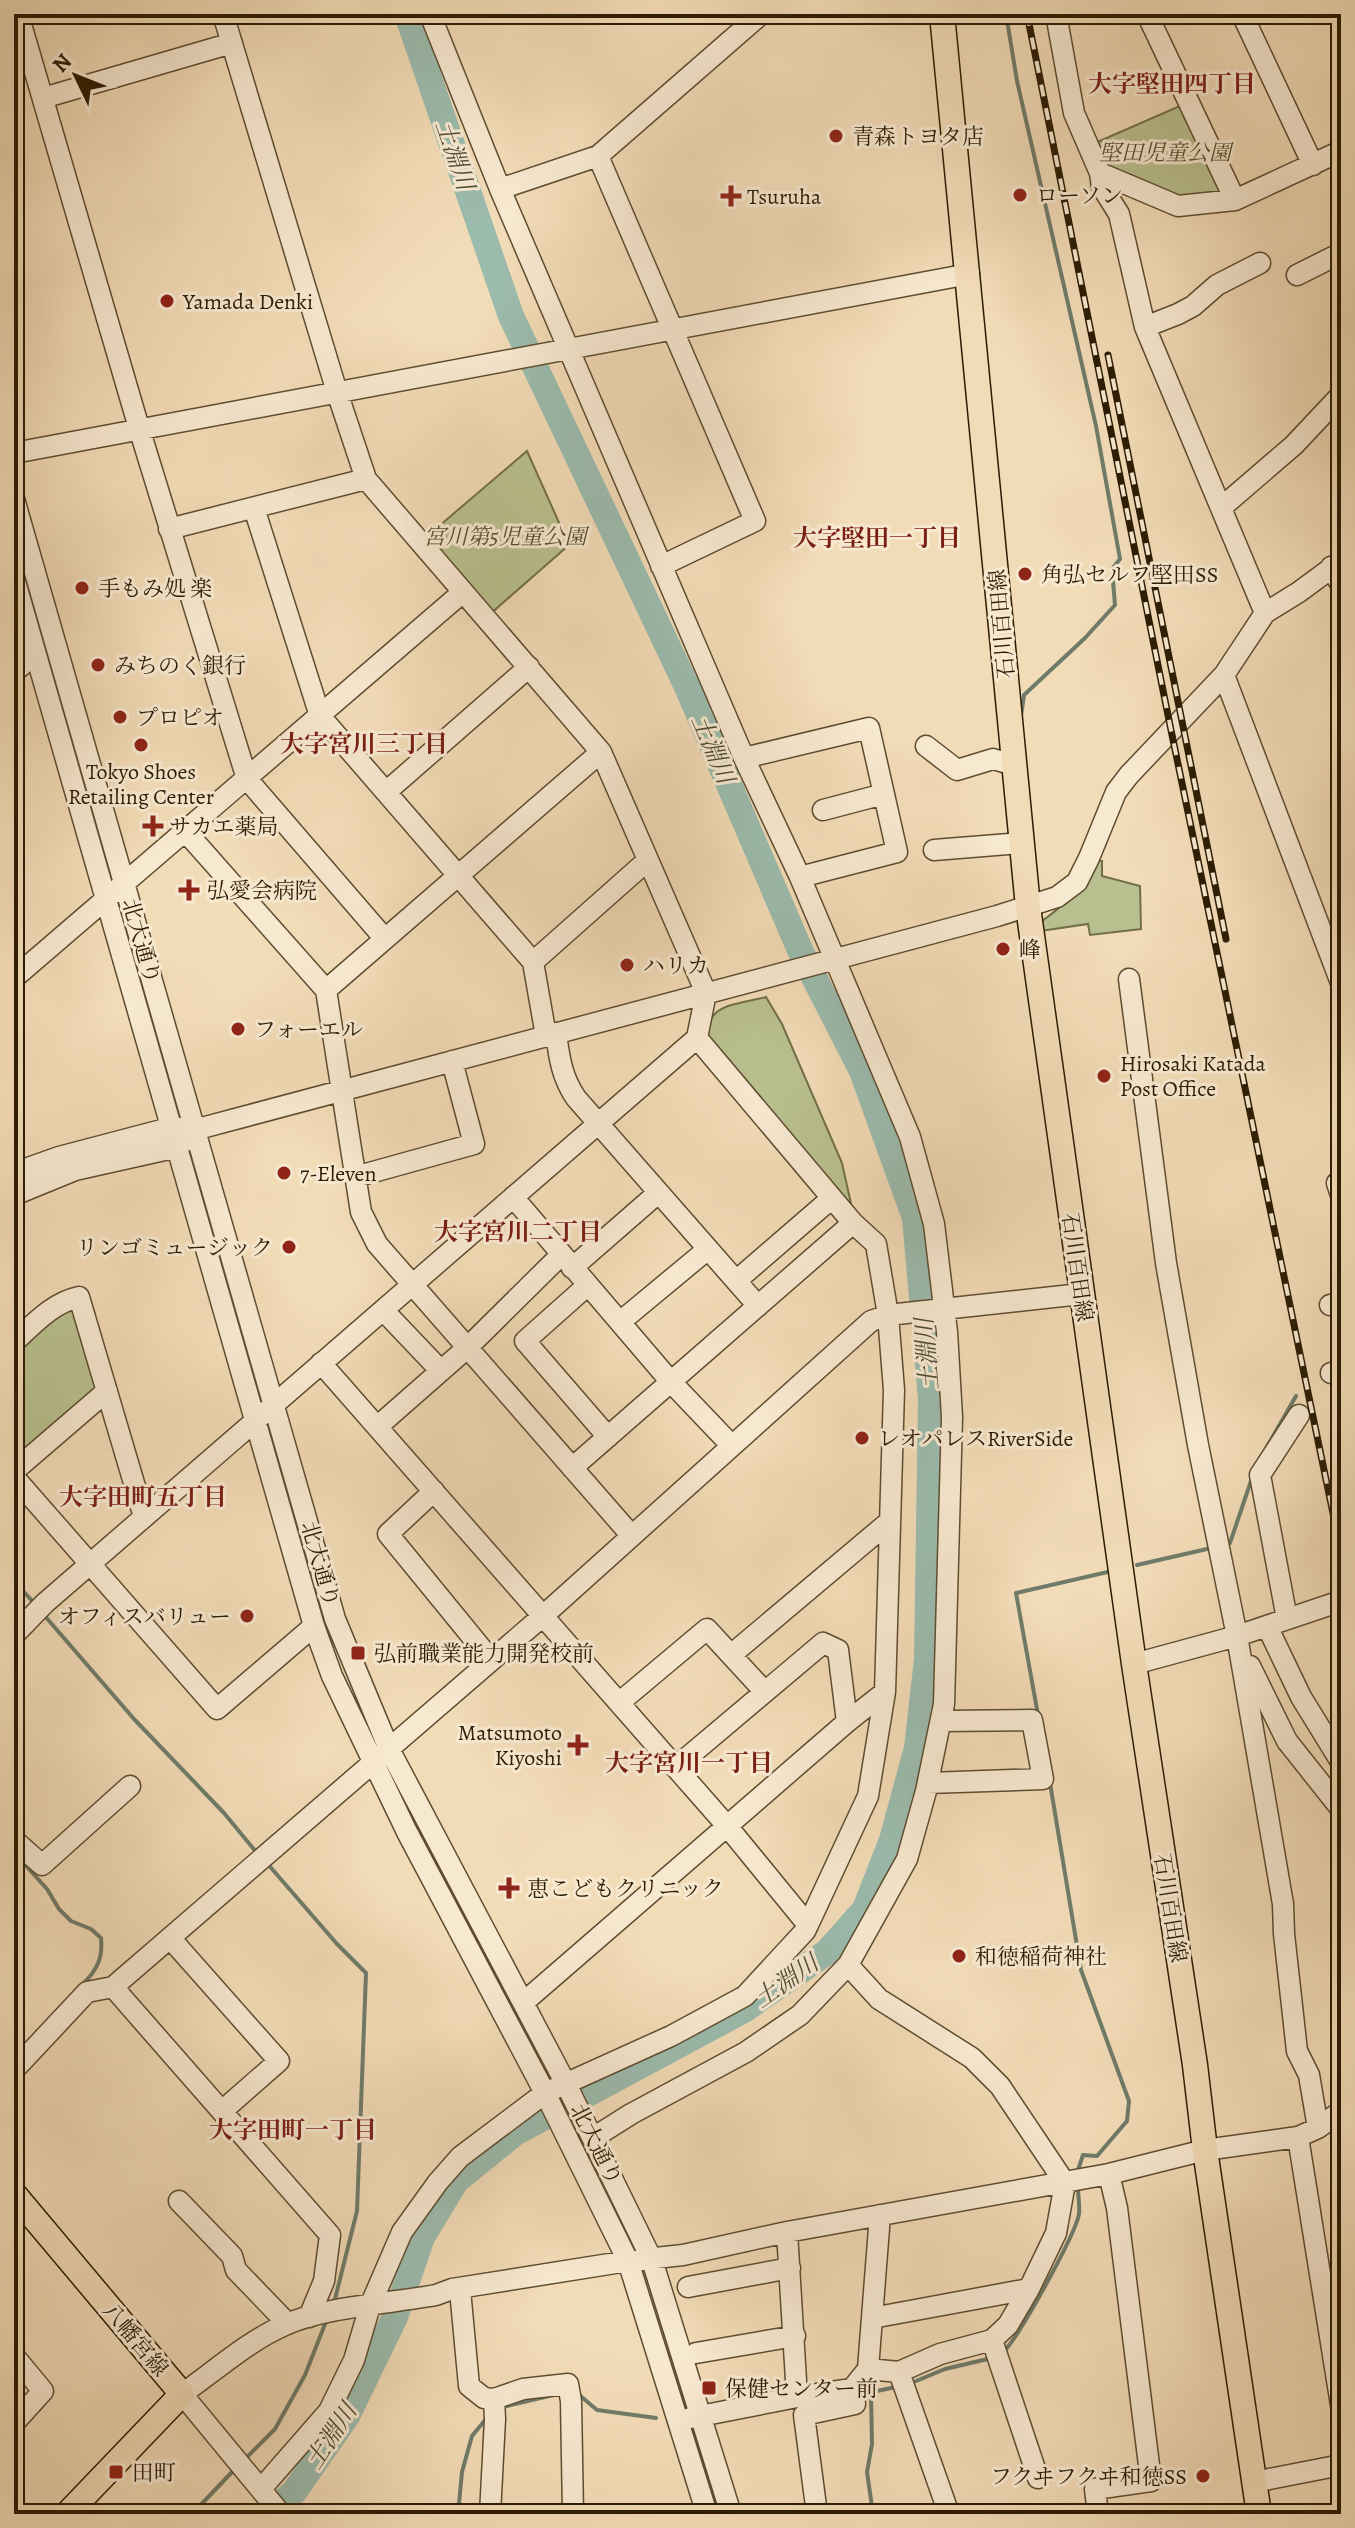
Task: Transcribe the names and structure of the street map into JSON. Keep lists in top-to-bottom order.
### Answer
{
  "streets": {
    "main road": ["石川百田線", "八幡宮線"],
    "street": ["北大通り"]
  },
  "districts": [
    "大字堅田四丁目",
    "大字堅田一丁目",
    "大字宮川三丁目",
    "大字宮川二丁目",
    "大字田町五丁目",
    "大字宮川一丁目",
    "大字田町一丁目"
  ],
  "water": ["土淵川"],
  "parks": ["堅田児童公園", "宮川第5児童公園"],
  "places": {
    "other": [
      "青森トヨタ店",
      "ローソン",
      "Yamada Denki",
      "角弘セルフ堅田SS",
      "手もみ処 楽",
      "みちのく銀行",
      "プロピオ",
      "Tokyo Shoes Retailing Center",
      "峰",
      "ハリカ",
      "フォーエル",
      "Hirosaki Katada Post Office",
      "7-Eleven",
      "リンゴミュージック",
      "レオパレスRiverSide",
      "オフィスバリュー",
      "和徳稲荷神社",
      "フクヰフクヰ和徳SS"
    ],
    "health": [
      "Tsuruha",
      "サカエ薬局",
      "弘愛会病院",
      "Matsumoto Kiyoshi",
      "恵こどもクリニック"
    ],
    "transit": ["弘前職業能力開発校前", "保健センター前", "田町"]
  },
  "north": "top left"
}
